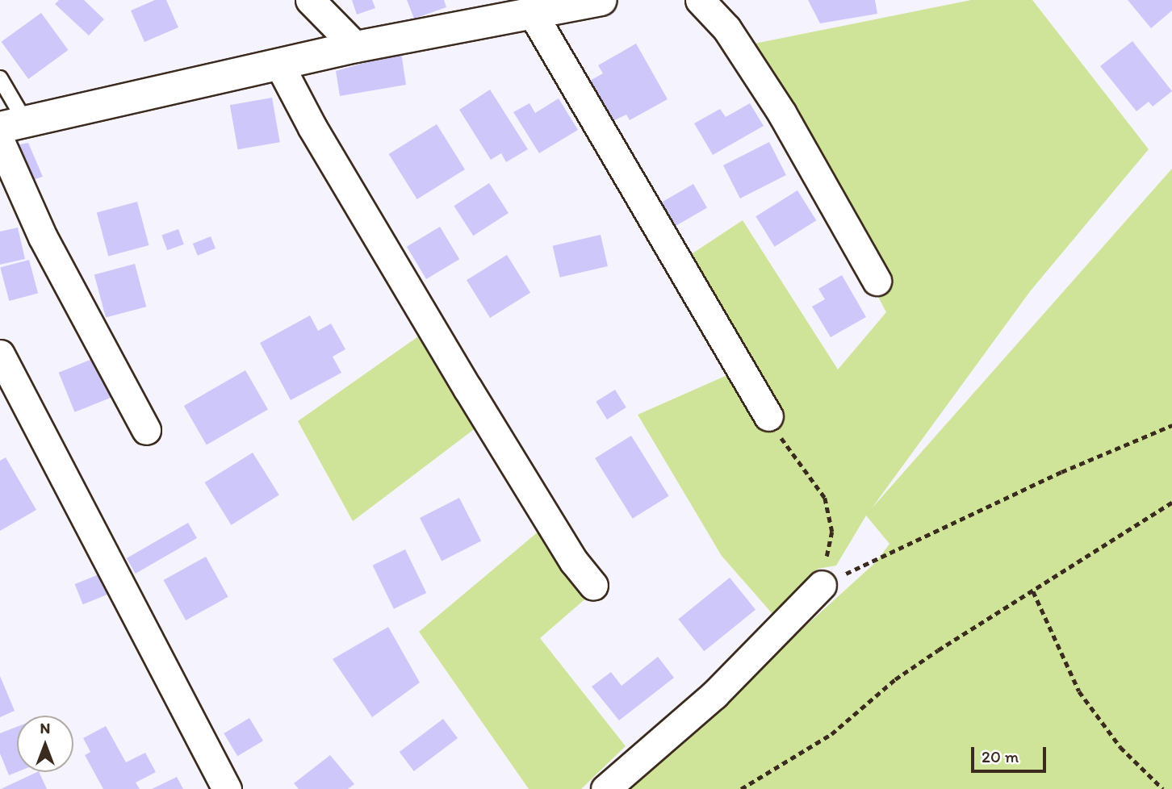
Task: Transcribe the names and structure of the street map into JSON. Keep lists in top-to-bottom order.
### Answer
{
  "scale_bar": "20 m",
  "north": "top"
}
